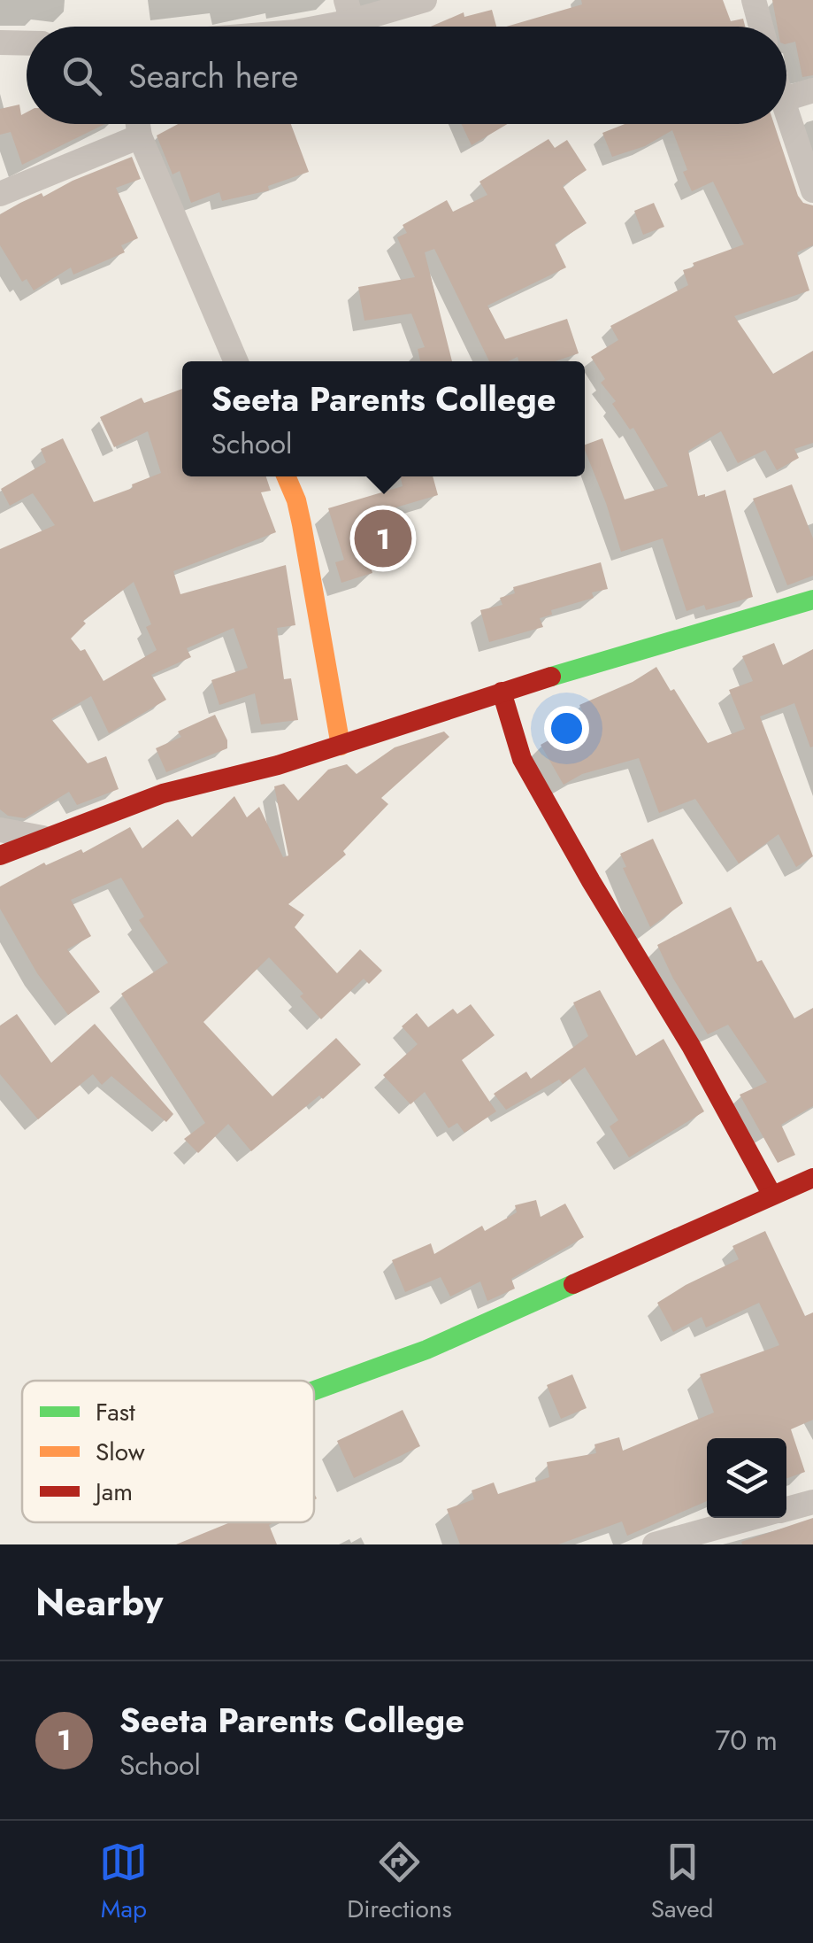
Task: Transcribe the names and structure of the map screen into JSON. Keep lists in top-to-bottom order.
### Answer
{
  "legend": ["Fast", "Slow", "Jam"],
  "page": {
    "search": "Search here",
    "popup": ["Seeta Parents College", "School"],
    "pins": "1",
    "heading": "Nearby",
    "list": [
      {
        "mark": "1",
        "name": "Seeta Parents College",
        "note": "School",
        "value": "70 m"
      }
    ],
    "nav": ["Map", "Directions", "Saved"]
  }
}
